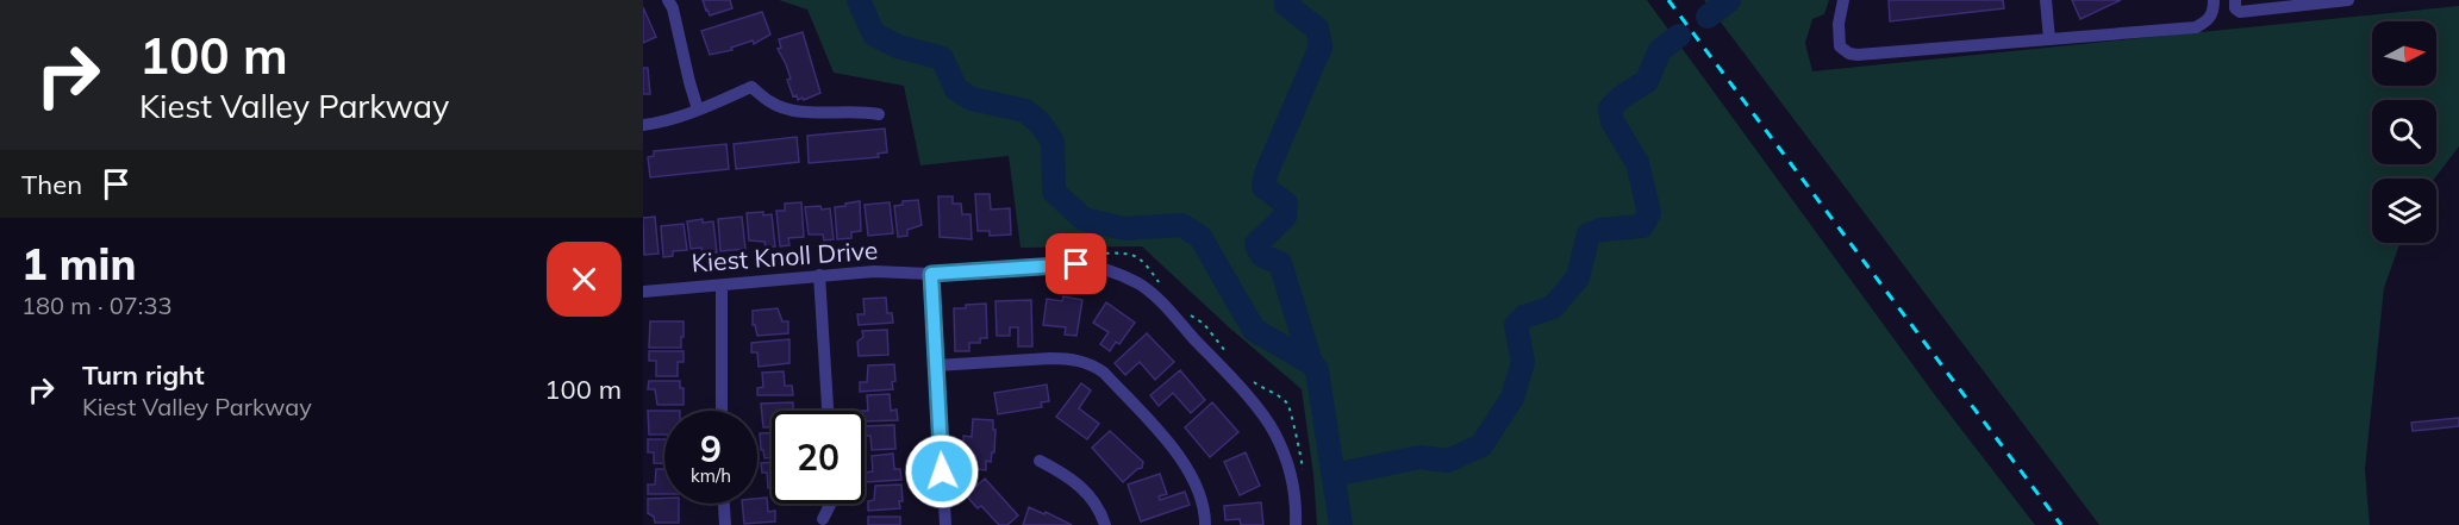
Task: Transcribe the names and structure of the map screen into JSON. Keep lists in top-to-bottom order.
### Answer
{
  "streets": {
    "street": ["Kiest Knoll Drive"]
  },
  "north": "right",
  "page": {
    "turn": ["100 m", "Kiest Valley Parkway"],
    "then": "Then",
    "heading": ["1 min", "180 m · 07:33"],
    "list": [
      {
        "name": "Turn right",
        "note": "Kiest Valley Parkway",
        "value": "100 m"
      }
    ],
    "speed": "9 km/h",
    "limit": "20"
  }
}
